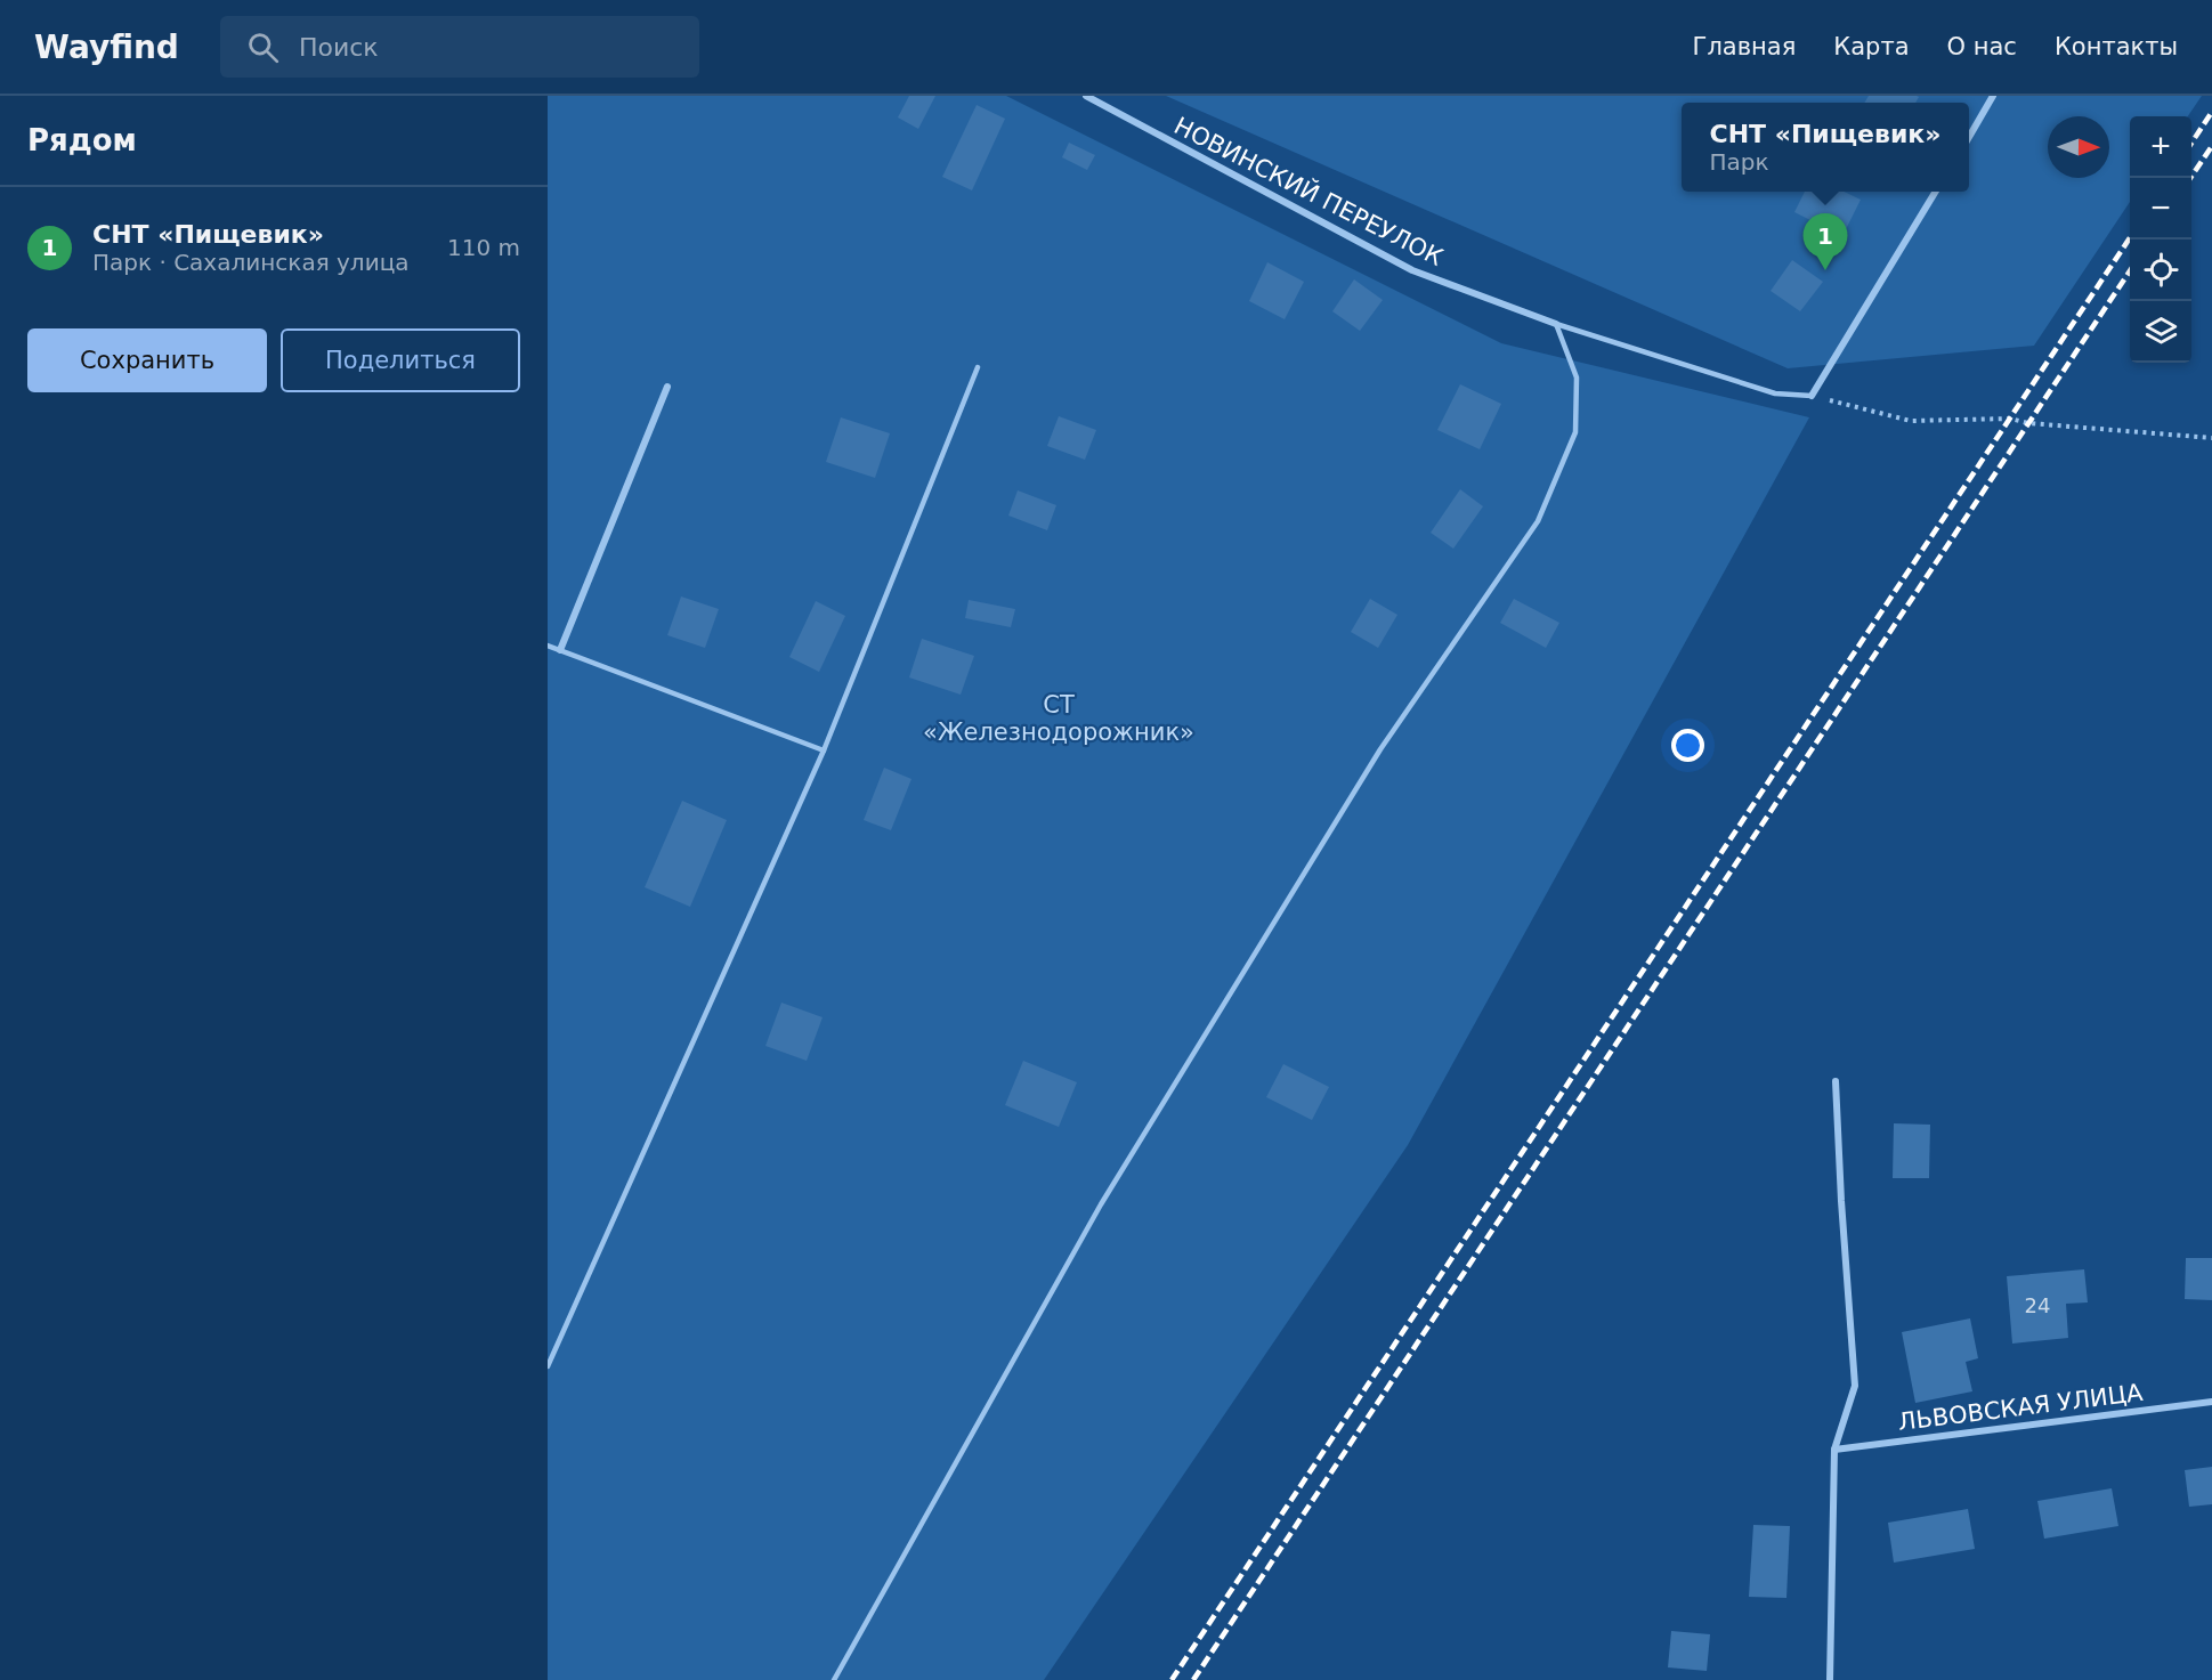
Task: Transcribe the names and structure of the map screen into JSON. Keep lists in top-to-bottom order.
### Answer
{
  "streets": {
    "street": ["НОВИНСКИЙ ПЕРЕУЛОК", "ЛЬВОВСКАЯ УЛИЦА"]
  },
  "parks": ["СТ «Железнодорожник»"],
  "house_numbers": ["24"],
  "north": "right",
  "page": {
    "header": "Wayfind",
    "search": "Поиск",
    "nav": [
      "Главная",
      "Карта",
      "О нас",
      "Контакты"
    ],
    "heading": "Рядом",
    "popup": ["СНТ «Пищевик»", "Парк"],
    "map_buttons": ["+", "−"],
    "list": [
      {
        "mark": "1",
        "name": "СНТ «Пищевик»",
        "note": "Парк · Сахалинская улица",
        "value": "110 m"
      }
    ],
    "pins": "1",
    "buttons": ["Сохранить", "Поделиться"]
  }
}
